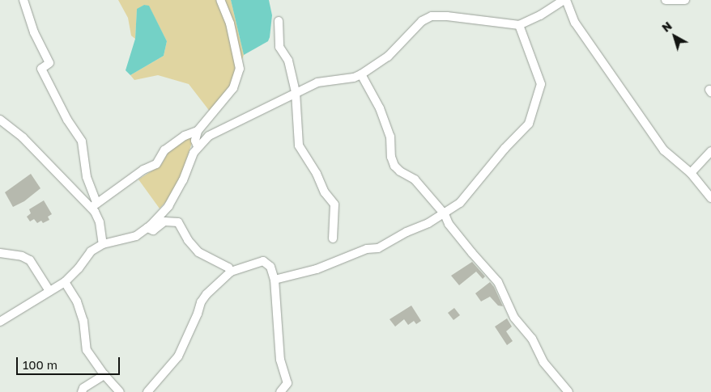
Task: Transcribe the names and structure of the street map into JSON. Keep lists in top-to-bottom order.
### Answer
{
  "scale_bar": "100 m",
  "north": "top left"
}
